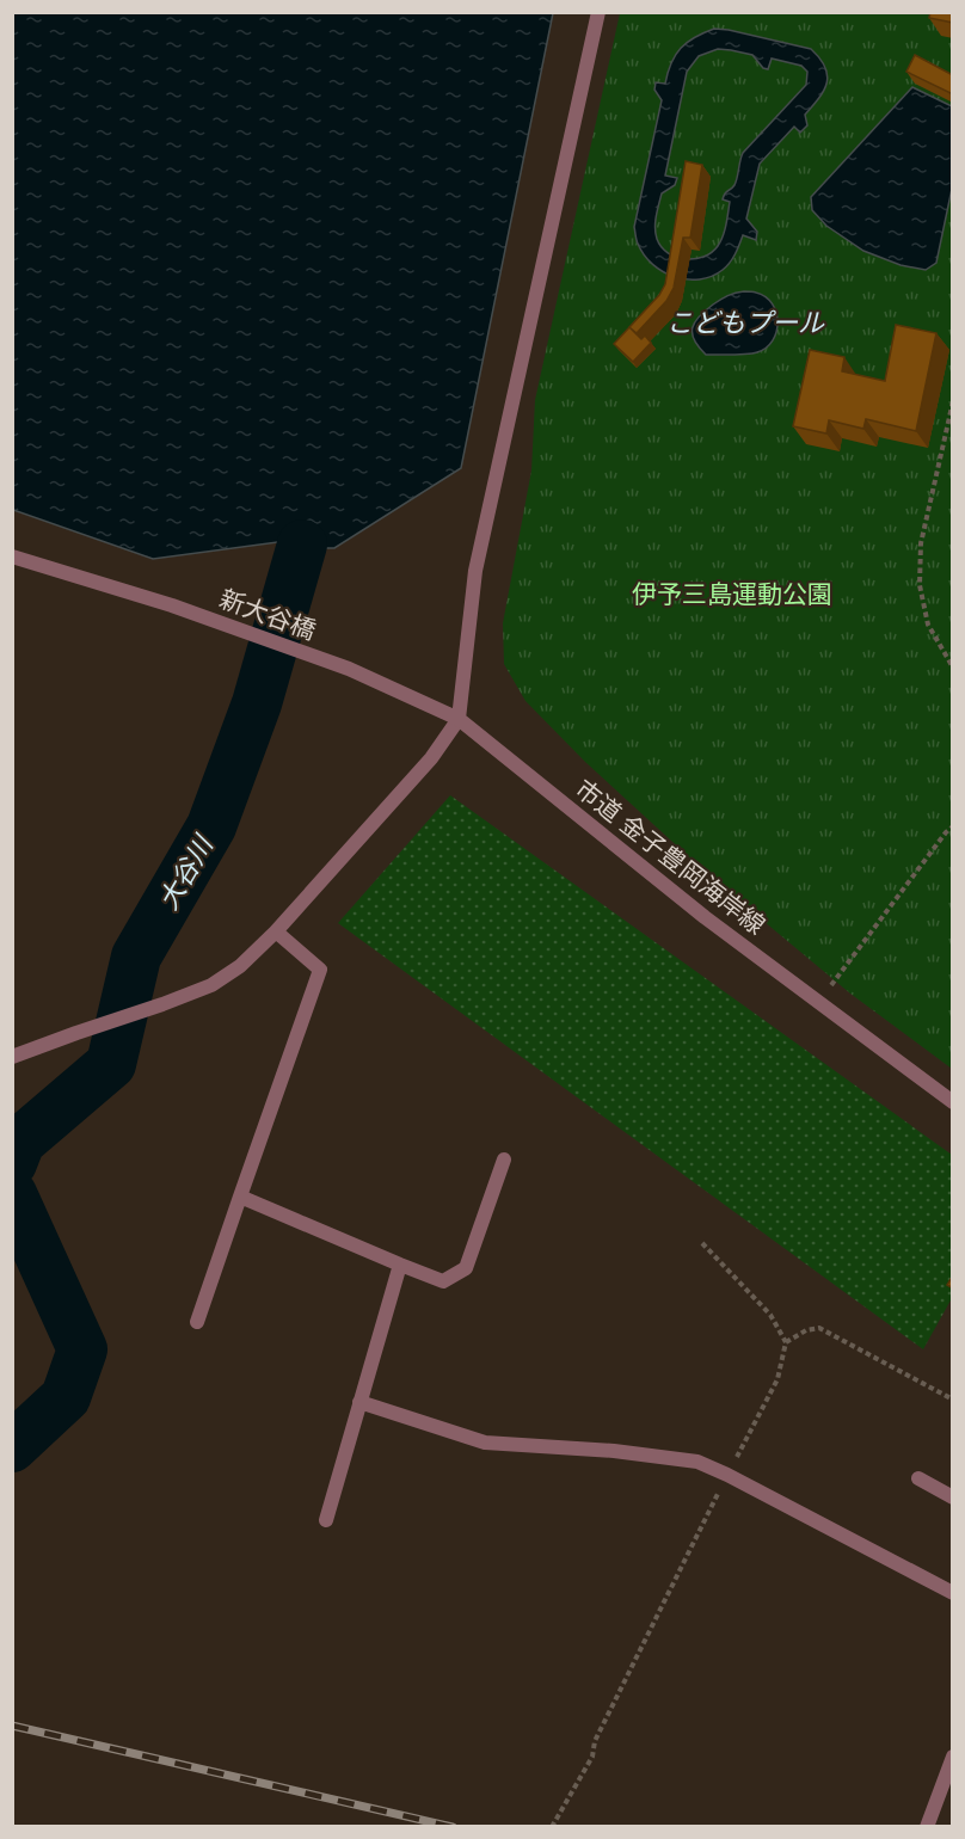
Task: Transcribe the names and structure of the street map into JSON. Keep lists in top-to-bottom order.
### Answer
{
  "streets": {
    "street": ["新大谷橋", "市道 金子豊岡海岸線"]
  },
  "crossings": [
    ["新大谷橋", "市道 金子豊岡海岸線"]
  ],
  "water": ["こどもプール", "大谷川"],
  "parks": ["伊予三島運動公園"]
}
